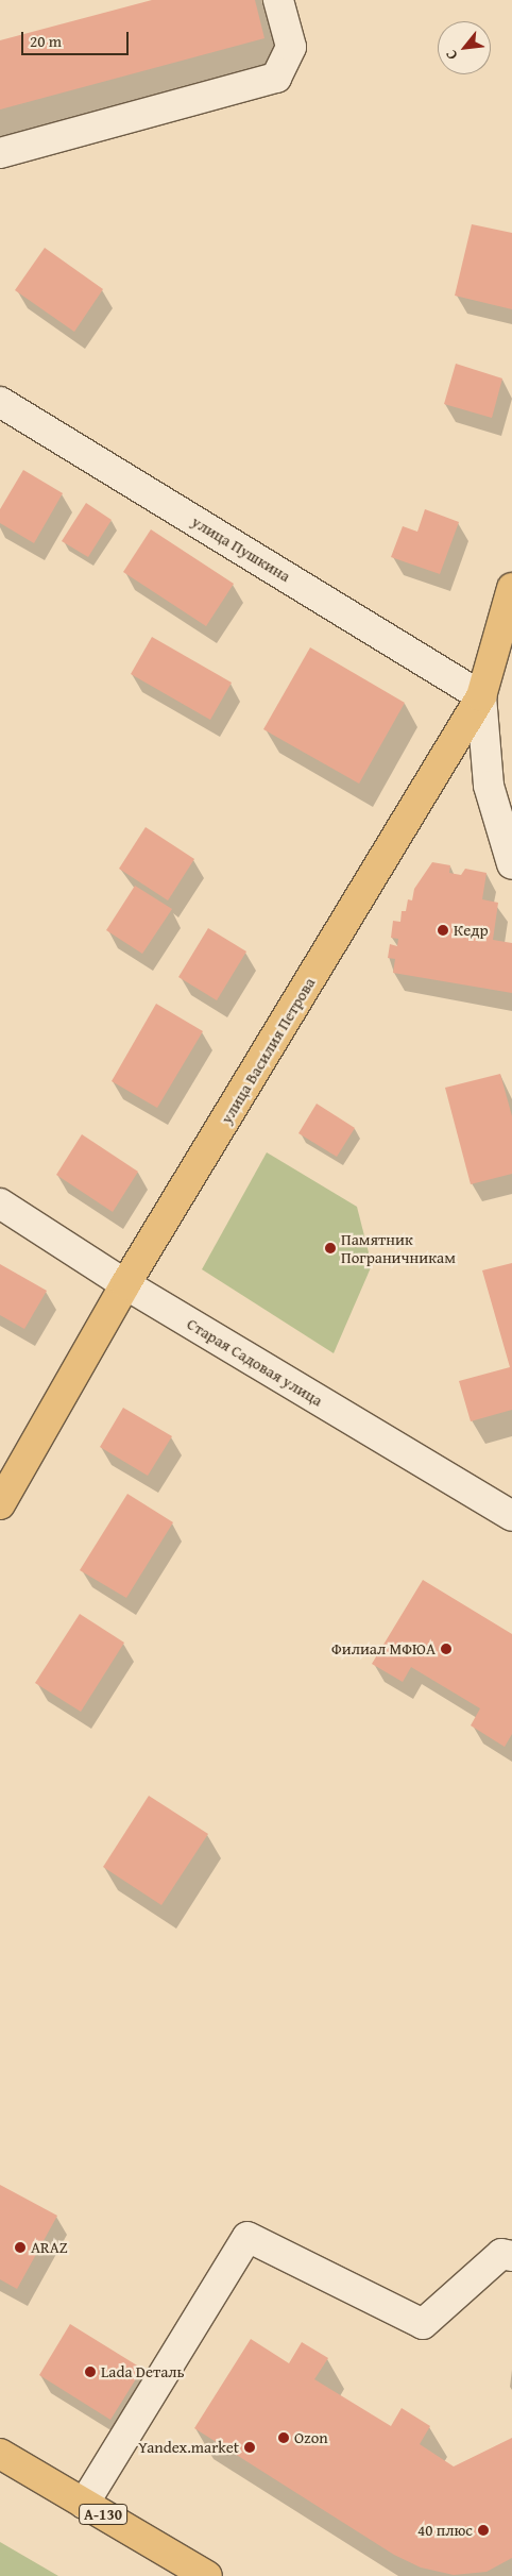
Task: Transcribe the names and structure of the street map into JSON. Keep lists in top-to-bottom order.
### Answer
{
  "streets": {
    "main road": ["улица Василия Петрова", "А-130"],
    "street": ["улица Пушкина", "Старая Садовая улица"]
  },
  "crossings": [
    ["улица Пушкина", "улица Василия Петрова"],
    ["улица Василия Петрова", "Старая Садовая улица"]
  ],
  "places": [
    "Кедр",
    "Памятник Пограничникам",
    "Филиал МФЮА",
    "ARAZ",
    "Lada Dеталь",
    "Ozon",
    "Yandex.market",
    "40 плюс"
  ],
  "scale_bar": "20 m",
  "north": "bottom left"
}
